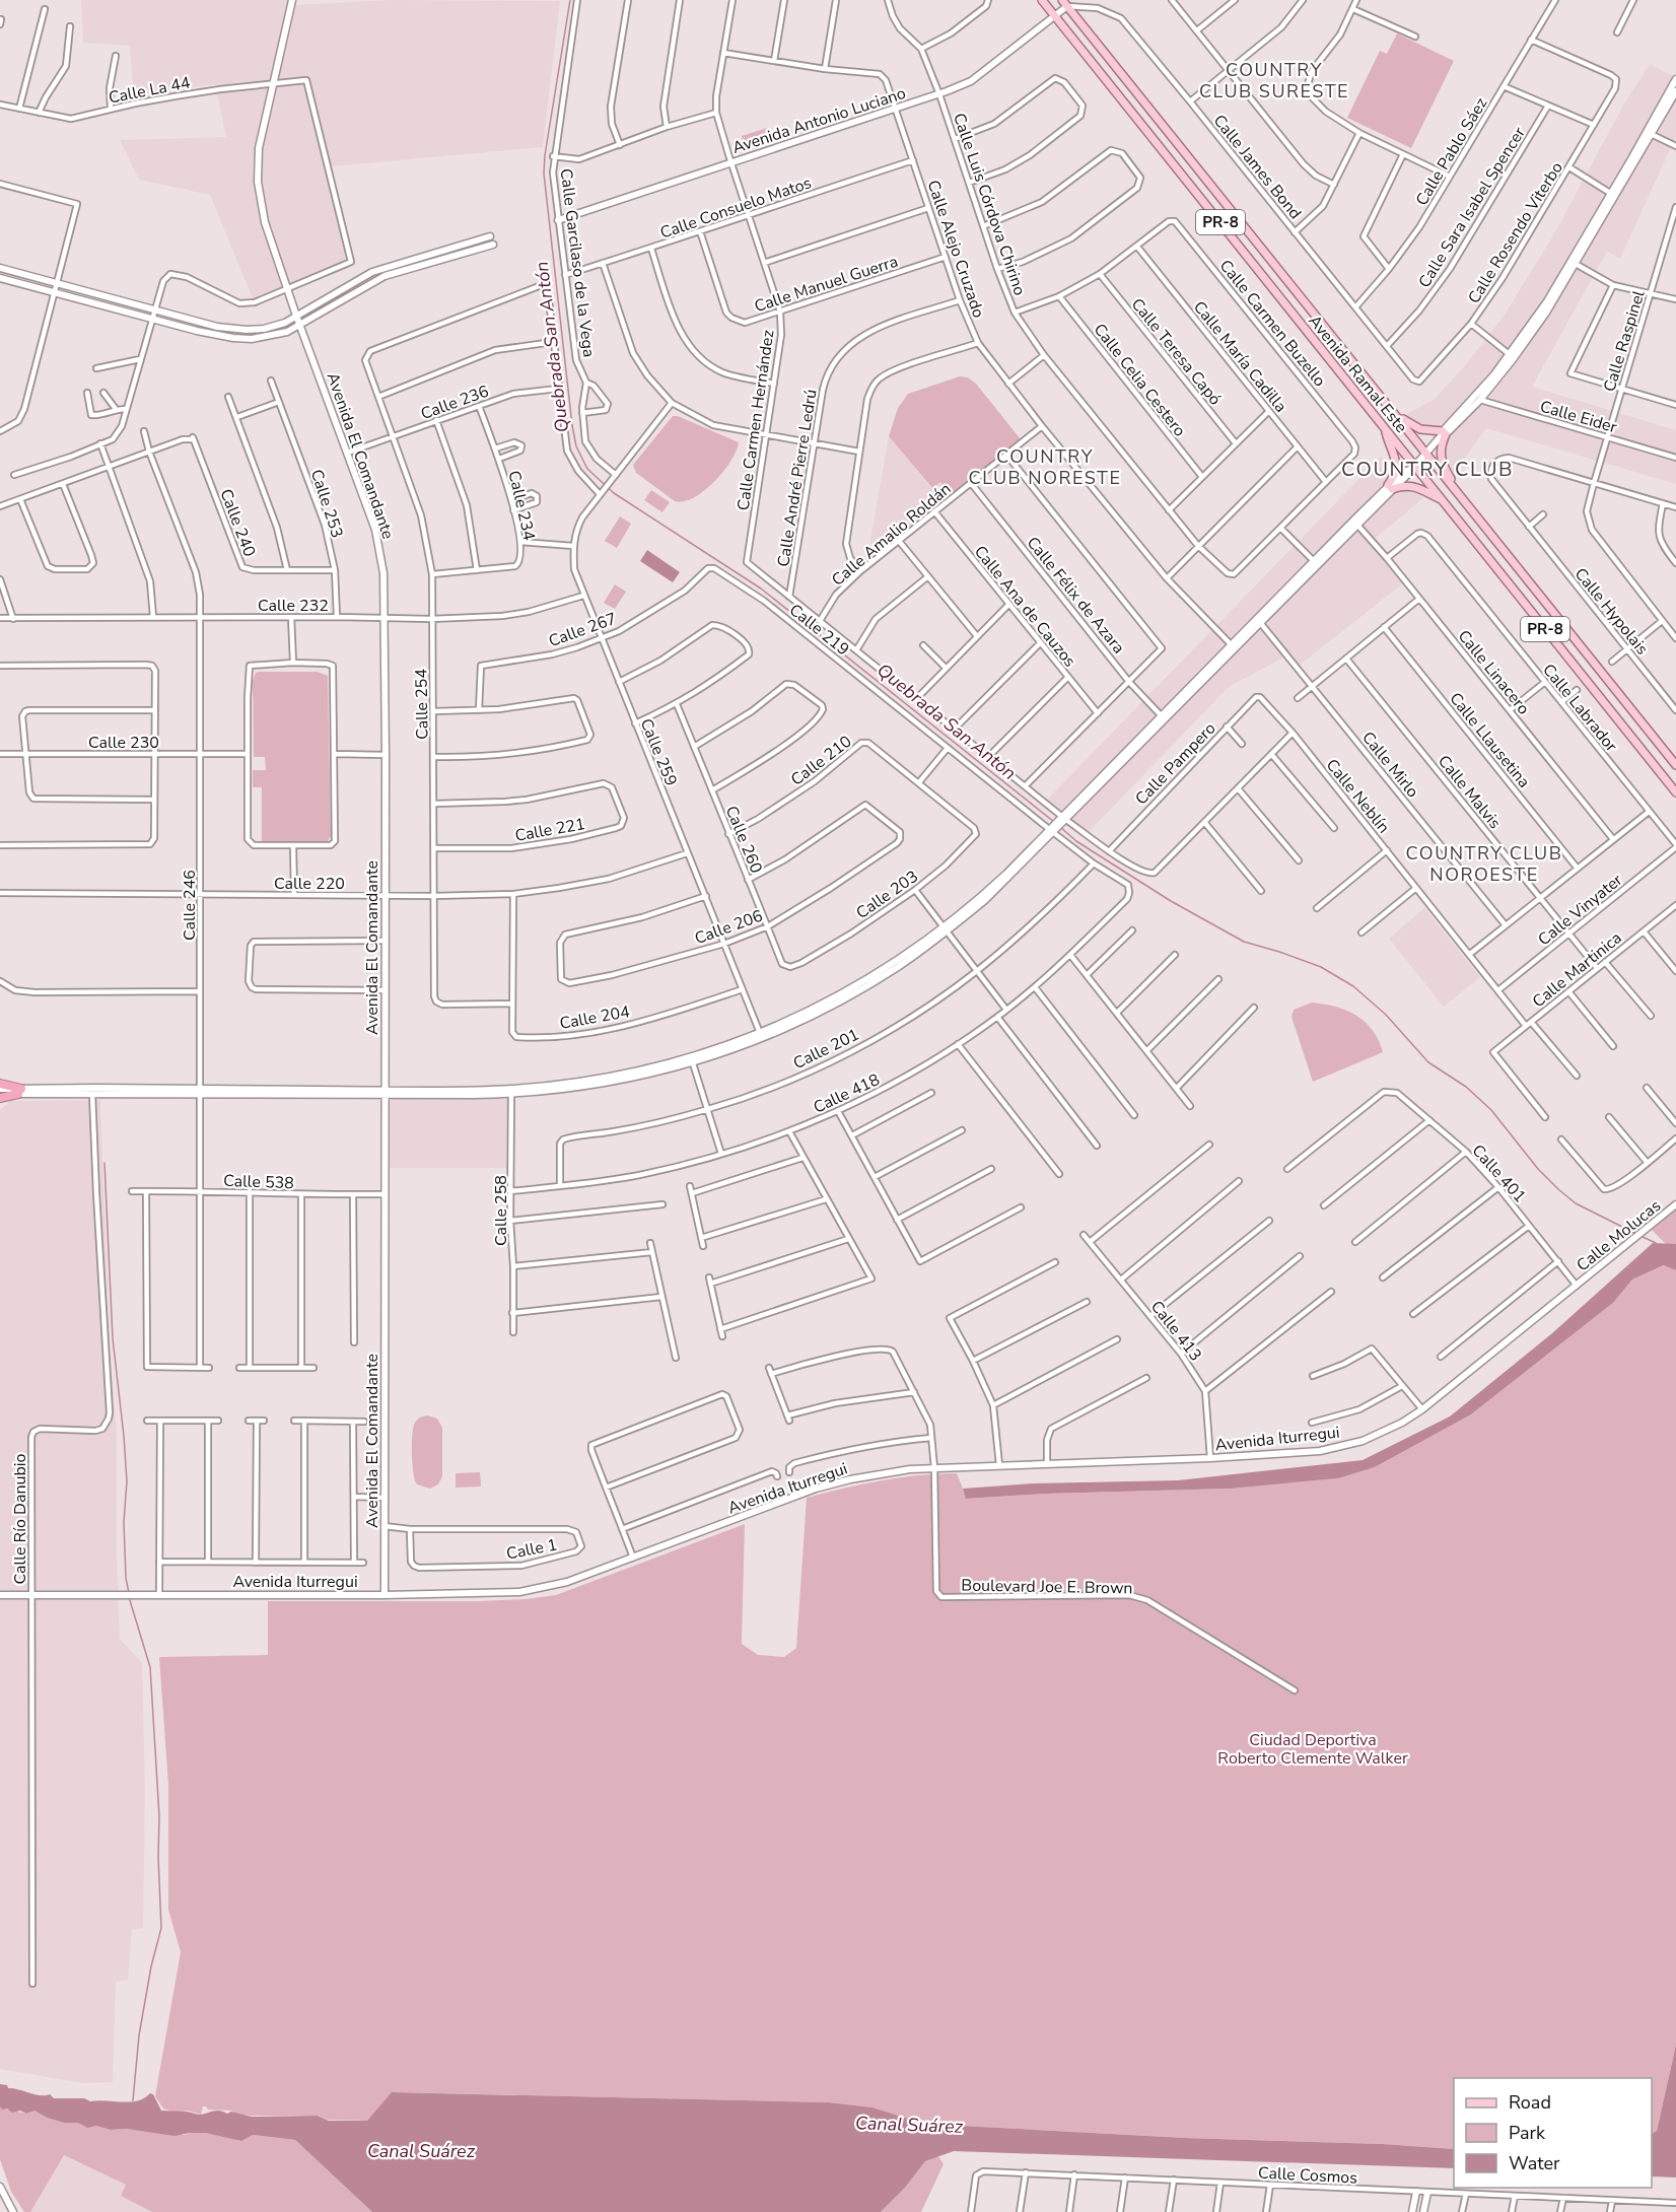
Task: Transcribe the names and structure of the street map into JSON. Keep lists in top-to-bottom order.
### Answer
{
  "streets": {
    "main road": ["PR-8", "Avenida Ramal Este"],
    "street": [
      "Calle La 44",
      "Avenida Antonio Luciano",
      "Calle Pablo Sáez",
      "Calle James Bond",
      "Calle Luis Córdova Chirino",
      "Calle Consuelo Matos",
      "Calle Sara Isabel Spencer",
      "Calle Rosendo Viterbo",
      "Calle Alejo Cruzado",
      "Calle Garcilaso de la Vega",
      "Calle Manuel Guerra",
      "Calle Carmen Buzello",
      "Calle Raspinel",
      "Calle Teresa Capó",
      "Calle María Cadilla",
      "Calle Celia Cestero",
      "Calle 236",
      "Calle Eider",
      "Calle Carmen Hernández",
      "Avenida El Comandante",
      "Calle André Pierre Ledrú",
      "Calle 253",
      "Calle 234",
      "Calle 240",
      "Calle Amalio Roldán",
      "Calle Félix de Azara",
      "Calle 232",
      "Calle Ana de Cauzos",
      "Calle Hypolais",
      "Calle 267",
      "Calle 219",
      "Calle Linacero",
      "Calle 254",
      "Calle Labrador",
      "Calle Llausetina",
      "Calle 230",
      "Calle 259",
      "Calle 210",
      "Calle Pampero",
      "Calle Mirlo",
      "Calle Malvis",
      "Calle Neblín",
      "Calle 221",
      "Calle 260",
      "Calle 220",
      "Calle 203",
      "Calle 246",
      "Calle Vinyater",
      "Calle 206",
      "Calle Martinica",
      "Calle 204",
      "Calle 201",
      "Calle 418",
      "Calle 401",
      "Calle 538",
      "Calle 258",
      "Calle Molucas",
      "Calle 413",
      "Avenida Iturregui",
      "Calle Río Danubio",
      "Calle 1",
      "Boulevard Joe E. Brown",
      "Calle Cosmos"
    ]
  },
  "crossings": [
    ["Calle La 44", "Avenida El Comandante"],
    ["Avenida Antonio Luciano", "Calle James Bond"],
    ["Avenida Antonio Luciano", "Calle Luis Córdova Chirino"],
    ["Avenida Antonio Luciano", "Calle Alejo Cruzado"],
    ["Avenida Antonio Luciano", "Calle Garcilaso de la Vega"],
    ["Avenida Antonio Luciano", "Avenida Ramal Este"],
    ["Avenida Antonio Luciano", "Calle Carmen Hernández"],
    ["Calle Pablo Sáez", "Calle James Bond"],
    ["Calle Pablo Sáez", "Calle Rosendo Viterbo"],
    ["Calle James Bond", "Calle Sara Isabel Spencer"],
    ["Calle James Bond", "Calle Rosendo Viterbo"],
    ["Calle James Bond", "Avenida Ramal Este"],
    ["Calle Consuelo Matos", "Calle Alejo Cruzado"],
    ["Calle Consuelo Matos", "Calle Garcilaso de la Vega"],
    ["Calle Consuelo Matos", "Calle Manuel Guerra"],
    ["Calle Consuelo Matos", "Calle Carmen Hernández"],
    ["Calle Alejo Cruzado", "Calle Manuel Guerra"],
    ["Calle Alejo Cruzado", "Calle Carmen Hernández"],
    ["Calle Alejo Cruzado", "Calle André Pierre Ledrú"],
    ["Calle Alejo Cruzado", "Calle Amalio Roldán"],
    ["Calle Garcilaso de la Vega", "Calle 259"],
    ["Calle Manuel Guerra", "Calle Carmen Hernández"],
    ["Calle Carmen Buzello", "Calle María Cadilla"],
    ["Calle Raspinel", "Calle Eider"],
    ["Calle Raspinel", "Calle Hypolais"],
    ["Calle 236", "Avenida El Comandante"],
    ["Calle 236", "Calle 234"],
    ["Calle 236", "Calle 254"],
    ["Calle Carmen Hernández", "Calle André Pierre Ledrú"],
    ["Avenida El Comandante", "Calle 232"],
    ["Avenida El Comandante", "Calle 220"],
    ["Avenida El Comandante", "Calle 538"],
    ["Avenida El Comandante", "Avenida Iturregui"],
    ["Avenida El Comandante", "Calle 1"],
    ["Calle 253", "Calle 240"],
    ["Calle 253", "Calle 232"],
    ["Calle 234", "Calle 254"],
    ["Calle 240", "Calle 246"],
    ["Calle Amalio Roldán", "Calle Félix de Azara"],
    ["Calle Amalio Roldán", "Calle Ana de Cauzos"],
    ["Calle 232", "Calle 254"],
    ["Calle 232", "Calle 259"],
    ["Calle 232", "Calle 246"],
    ["Calle 267", "Calle 219"],
    ["Calle 267", "Calle 259"],
    ["Calle 219", "Calle 201"],
    ["Calle 219", "Calle 418"],
    ["Calle Linacero", "Calle Labrador"],
    ["Calle 254", "Calle 221"],
    ["Calle 254", "Calle 220"],
    ["Calle 254", "Calle 204"],
    ["Calle Labrador", "Calle Vinyater"],
    ["Calle 230", "Calle 246"],
    ["Calle 259", "Calle 220"],
    ["Calle 259", "Calle 206"],
    ["Calle 259", "Calle 204"],
    ["Calle 210", "Calle 260"],
    ["Calle 210", "Calle 203"],
    ["Calle Pampero", "Calle Neblín"],
    ["Calle Malvis", "Calle Vinyater"],
    ["Calle Malvis", "Calle Martinica"],
    ["Calle Neblín", "Calle Vinyater"],
    ["Calle Neblín", "Calle Martinica"],
    ["Calle 260", "Calle 203"],
    ["Calle 260", "Calle 206"],
    ["Calle 220", "Calle 246"],
    ["Calle 220", "Calle 204"],
    ["Calle 246", "Calle 538"],
    ["Calle 201", "Calle 418"],
    ["Calle 418", "Calle 258"],
    ["Calle 401", "Calle Molucas"],
    ["Calle 401", "Avenida Iturregui"],
    ["Calle Molucas", "Avenida Iturregui"],
    ["Calle 413", "Avenida Iturregui"],
    ["Avenida Iturregui", "Calle Río Danubio"],
    ["Avenida Iturregui", "Boulevard Joe E. Brown"]
  ],
  "districts": [
    "COUNTRY CLUB SURESTE",
    "COUNTRY CLUB NORESTE",
    "COUNTRY CLUB",
    "COUNTRY CLUB NOROESTE"
  ],
  "water": ["Quebrada San Antón", "Canal Suárez"],
  "parks": ["Ciudad Deportiva Roberto Clemente Walker"],
  "legend": ["Road", "Park", "Water"]
}
